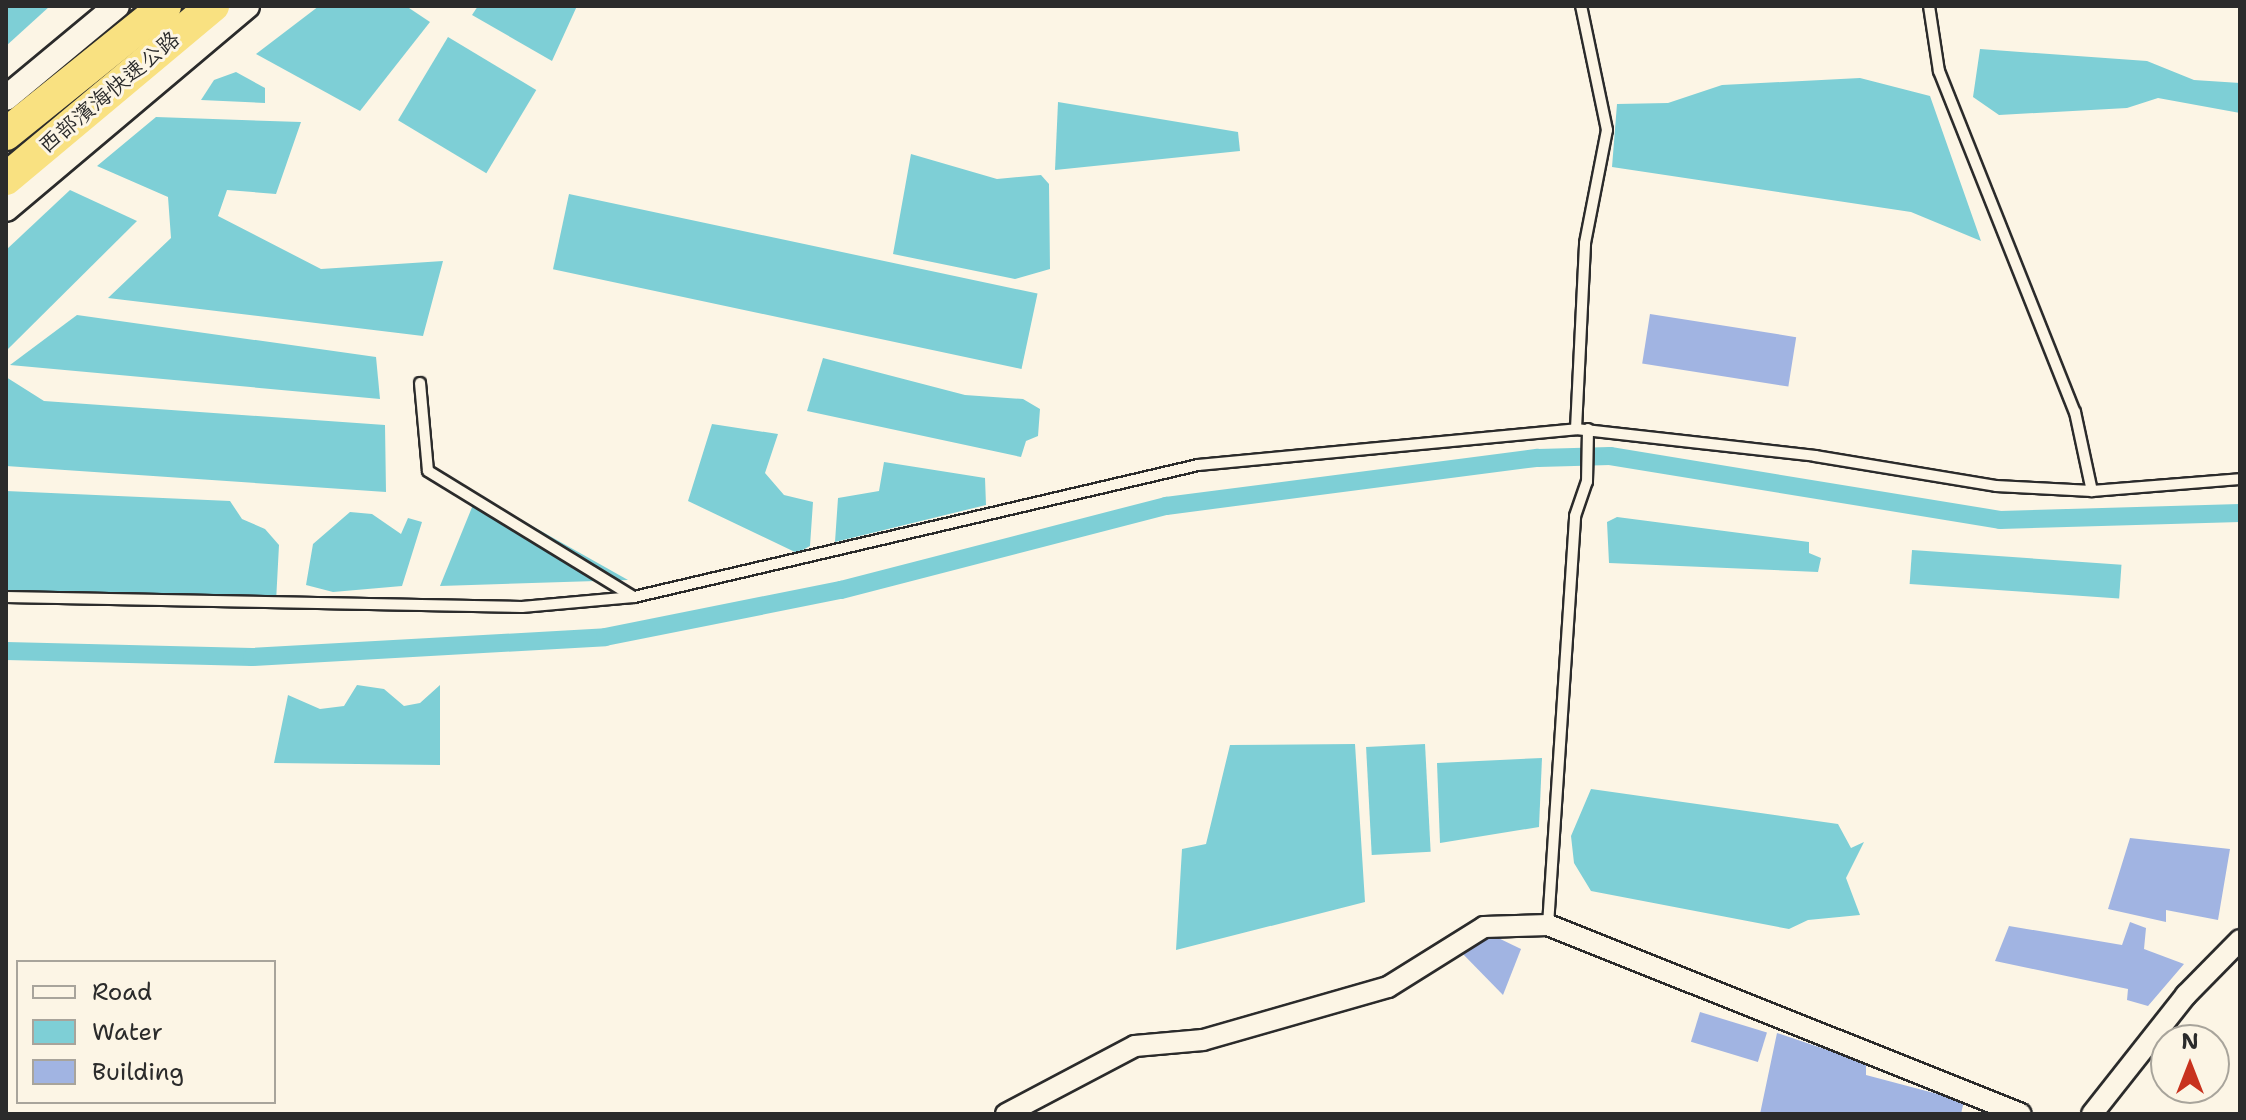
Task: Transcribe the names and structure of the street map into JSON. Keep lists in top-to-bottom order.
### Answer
{
  "streets": {
    "highway": ["西部濱海快速公路"]
  },
  "legend": ["Road", "Water", "Building"],
  "north": "top"
}
